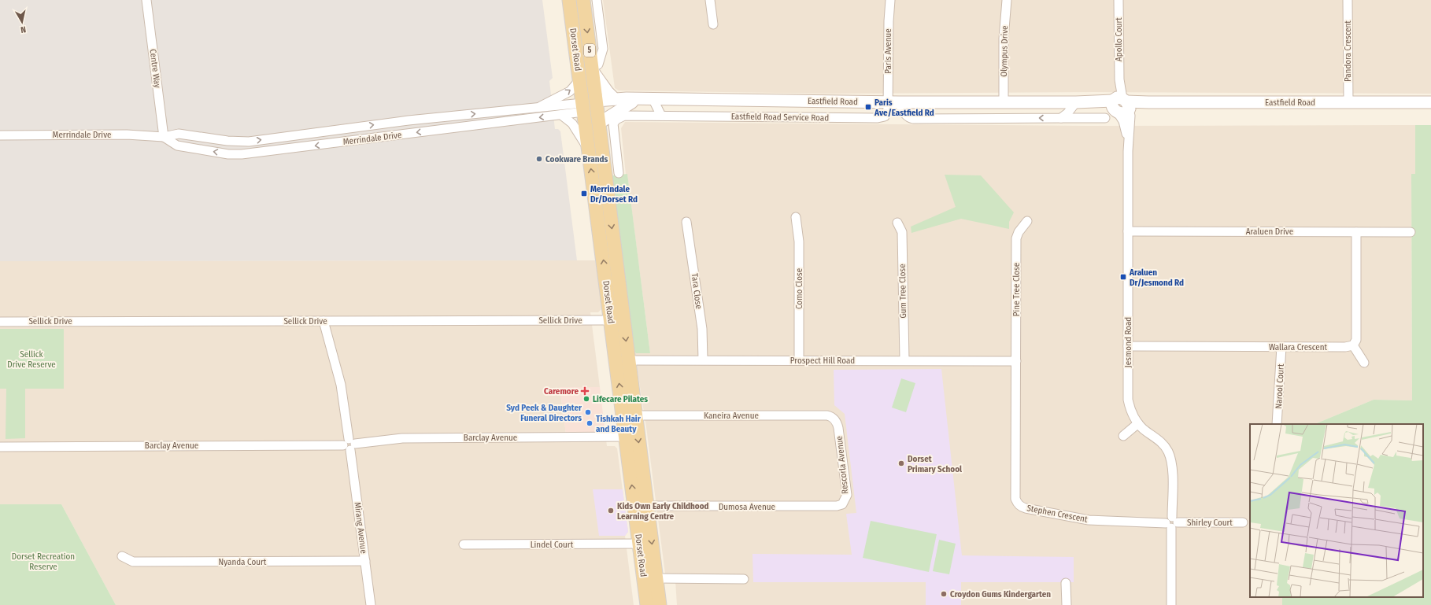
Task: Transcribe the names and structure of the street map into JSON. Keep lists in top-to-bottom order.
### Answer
{
  "streets": {
    "main road": ["Dorset Road", "5", "Eastfield Road"],
    "street": [
      "Apollo Court",
      "Paris Avenue",
      "Olympus Drive",
      "Pandora Crescent",
      "Centre Way",
      "Eastfield Road Service Road",
      "Merrindale Drive",
      "Araluen Drive",
      "Como Close",
      "Pine Tree Close",
      "Tara Close",
      "Gum Tree Close",
      "Sellick Drive",
      "Jesmond Road",
      "Wallara Crescent",
      "Prospect Hill Road",
      "Narool Court",
      "Kaneira Avenue",
      "Barclay Avenue",
      "Rescorla Avenue",
      "Dumosa Avenue",
      "Stephen Crescent",
      "Shirley Court",
      "Mirang Avenue",
      "Lindel Court",
      "Nyanda Court"
    ]
  },
  "crossings": [
    ["Apollo Court", "Eastfield Road"],
    ["Apollo Court", "Jesmond Road"],
    ["Dorset Road", "Eastfield Road"],
    ["Dorset Road", "Merrindale Drive"],
    ["Dorset Road", "Sellick Drive"],
    ["Dorset Road", "Prospect Hill Road"],
    ["Dorset Road", "Kaneira Avenue"],
    ["Dorset Road", "Barclay Avenue"],
    ["Dorset Road", "Dumosa Avenue"],
    ["Dorset Road", "Lindel Court"],
    ["Paris Avenue", "Eastfield Road"],
    ["Paris Avenue", "Eastfield Road Service Road"],
    ["Olympus Drive", "Eastfield Road"],
    ["Pandora Crescent", "Eastfield Road"],
    ["Centre Way", "Merrindale Drive"],
    ["Eastfield Road", "Eastfield Road Service Road"],
    ["Eastfield Road", "Merrindale Drive"],
    ["Eastfield Road", "Jesmond Road"],
    ["Araluen Drive", "Jesmond Road"],
    ["Como Close", "Prospect Hill Road"],
    ["Pine Tree Close", "Prospect Hill Road"],
    ["Pine Tree Close", "Stephen Crescent"],
    ["Tara Close", "Prospect Hill Road"],
    ["Gum Tree Close", "Prospect Hill Road"],
    ["Sellick Drive", "Mirang Avenue"],
    ["Jesmond Road", "Wallara Crescent"],
    ["Jesmond Road", "Stephen Crescent"],
    ["Jesmond Road", "Shirley Court"],
    ["Wallara Crescent", "Narool Court"],
    ["Prospect Hill Road", "Stephen Crescent"],
    ["Kaneira Avenue", "Rescorla Avenue"],
    ["Barclay Avenue", "Mirang Avenue"],
    ["Rescorla Avenue", "Dumosa Avenue"],
    ["Stephen Crescent", "Shirley Court"],
    ["Mirang Avenue", "Nyanda Court"]
  ],
  "parks": ["Sellick Drive Reserve", "Dorset Recreation Reserve"],
  "places": {
    "transit": ["Paris Ave/Eastfield Rd", "Merrindale Dr/Dorset Rd", "Araluen Dr/Jesmond Rd"],
    "other": [
      "Cookware Brands",
      "Lifecare Pilates",
      "Syd Peek & Daughter Funeral Directors",
      "Tishkah Hair and Beauty",
      "Dorset Primary School",
      "Kids Own Early Childhood Learning Centre",
      "Croydon Gums Kindergarten"
    ],
    "health": ["Caremore"]
  },
  "north": "bottom"
}
